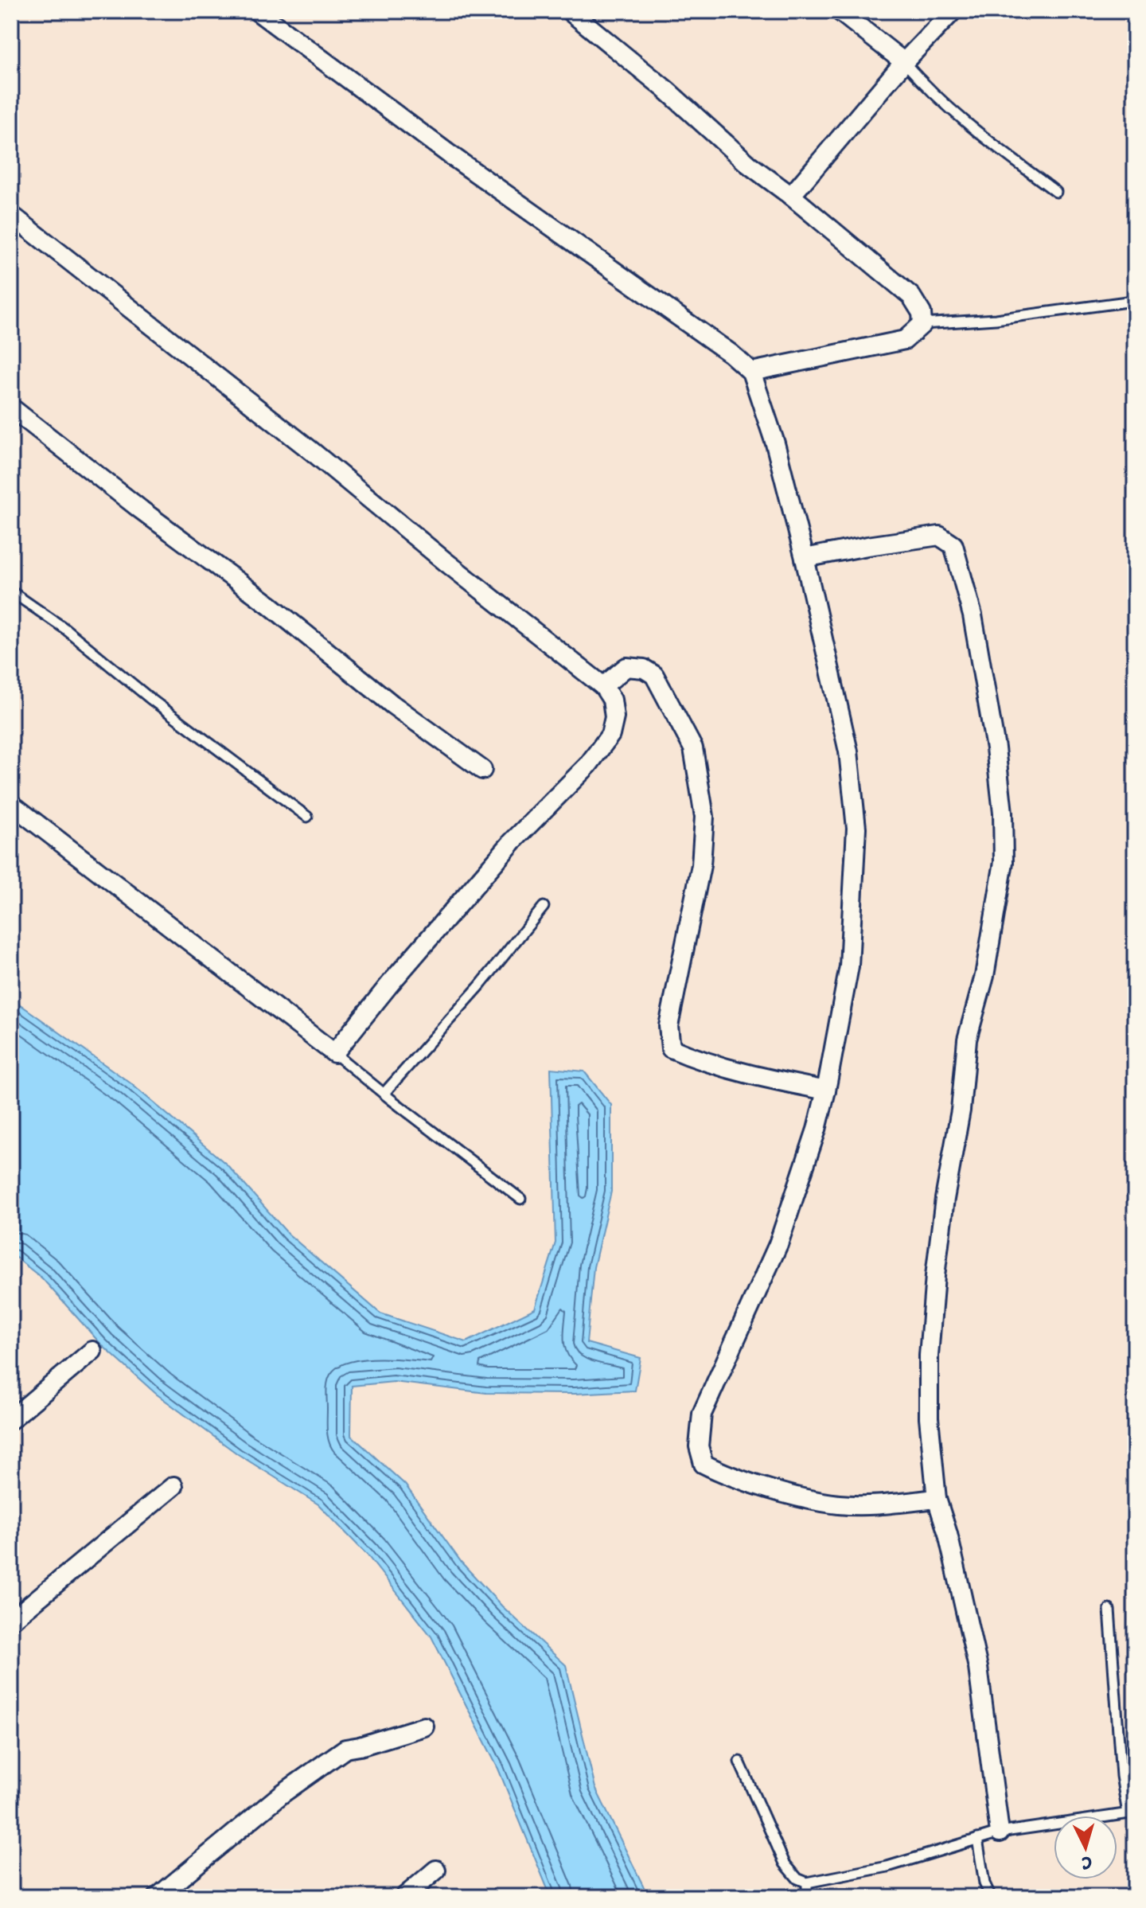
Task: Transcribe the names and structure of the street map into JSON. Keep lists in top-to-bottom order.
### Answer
{
  "north": "bottom"
}
